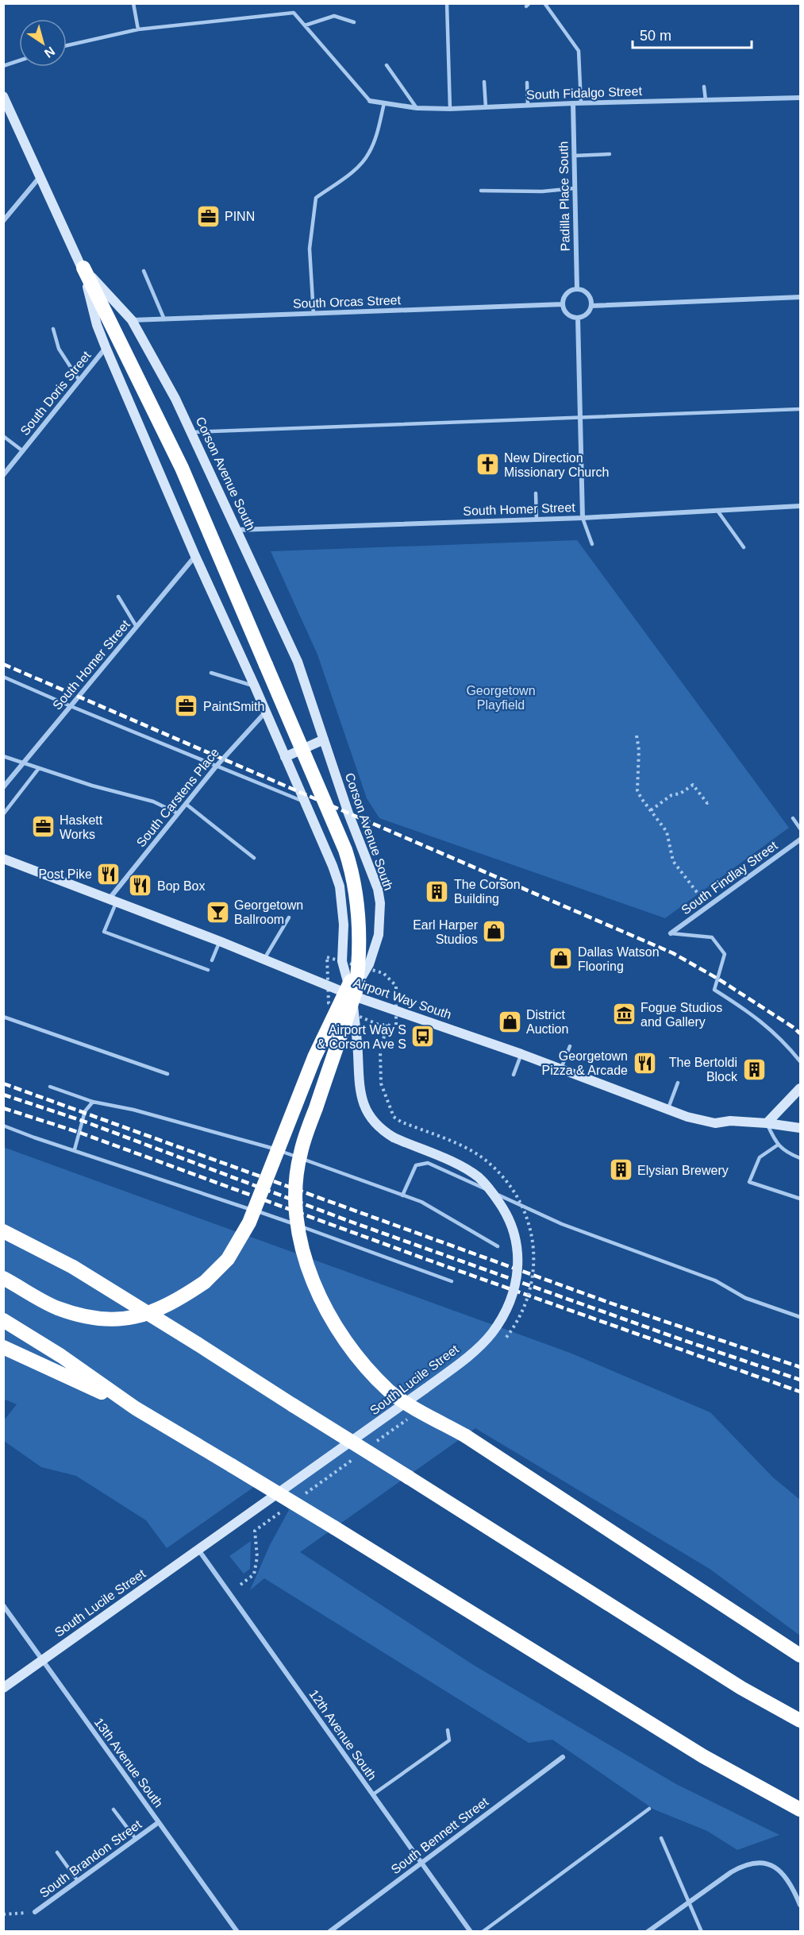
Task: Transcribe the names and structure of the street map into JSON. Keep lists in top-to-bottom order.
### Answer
{
  "streets": {
    "main road": ["Corson Avenue South", "Airport Way South", "South Lucile Street"],
    "street": [
      "South Fidalgo Street",
      "Padilla Place South",
      "South Orcas Street",
      "South Doris Street",
      "South Homer Street",
      "South Carstens Place",
      "South Findlay Street",
      "12th Avenue South",
      "13th Avenue South",
      "South Bennett Street",
      "South Brandon Street"
    ]
  },
  "crossings": [
    ["South Fidalgo Street", "Padilla Place South"],
    ["Padilla Place South", "South Orcas Street"],
    ["South Orcas Street", "Corson Avenue South"],
    ["South Doris Street", "Corson Avenue South"],
    ["Corson Avenue South", "South Homer Street"],
    ["Corson Avenue South", "South Carstens Place"],
    ["Corson Avenue South", "Airport Way South"],
    ["Corson Avenue South", "South Lucile Street"],
    ["South Carstens Place", "Airport Way South"],
    ["Airport Way South", "South Lucile Street"],
    ["South Lucile Street", "12th Avenue South"],
    ["South Lucile Street", "13th Avenue South"],
    ["12th Avenue South", "South Bennett Street"],
    ["13th Avenue South", "South Brandon Street"]
  ],
  "parks": ["Georgetown Playfield"],
  "places": {
    "office": ["PINN", "PaintSmith", "Haskett Works"],
    "church": ["New Direction Missionary Church"],
    "restaurant": ["Post Pike", "Bop Box", "Georgetown Pizza & Arcade"],
    "building": ["The Corson Building", "The Bertoldi Block", "Elysian Brewery"],
    "bar": ["Georgetown Ballroom"],
    "shop": ["Earl Harper Studios", "Dallas Watson Flooring", "District Auction"],
    "museum": ["Fogue Studios and Gallery"],
    "bus stop": ["Airport Way S & Corson Ave S"]
  },
  "scale_bar": "50 m",
  "north": "bottom right"
}
